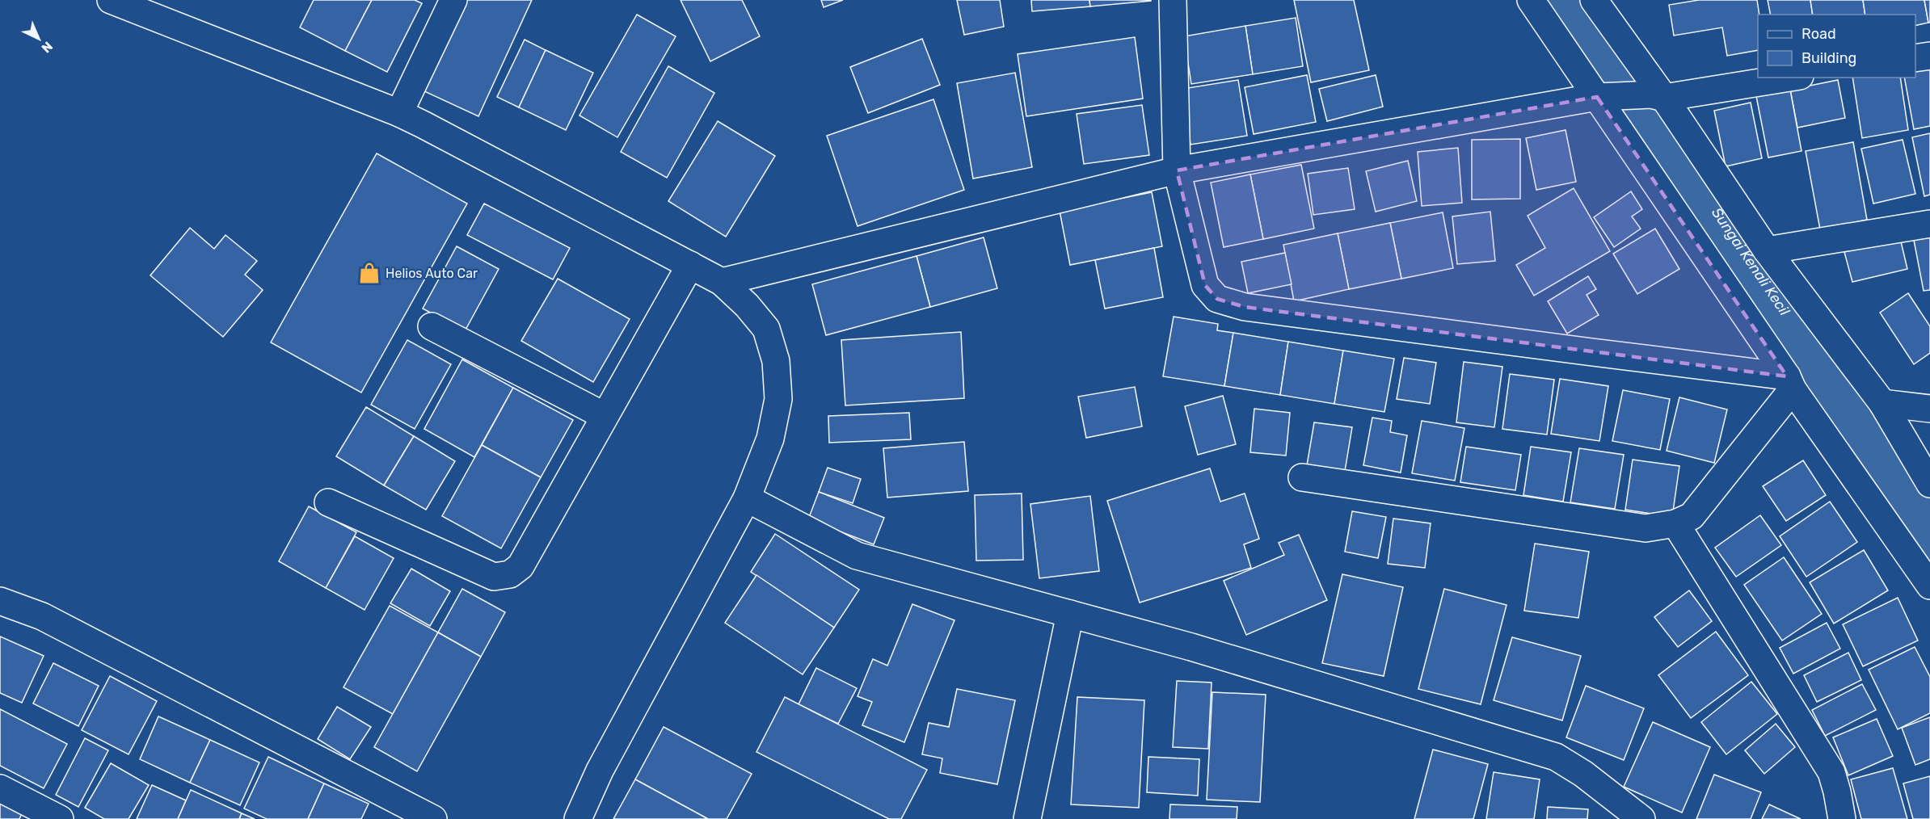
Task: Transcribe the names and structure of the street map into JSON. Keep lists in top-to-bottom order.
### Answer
{
  "water": ["Sungai Kenali Kecil"],
  "places": {
    "shop": ["Helios Auto Car"]
  },
  "legend": ["Road", "Building"],
  "north": "bottom right"
}
